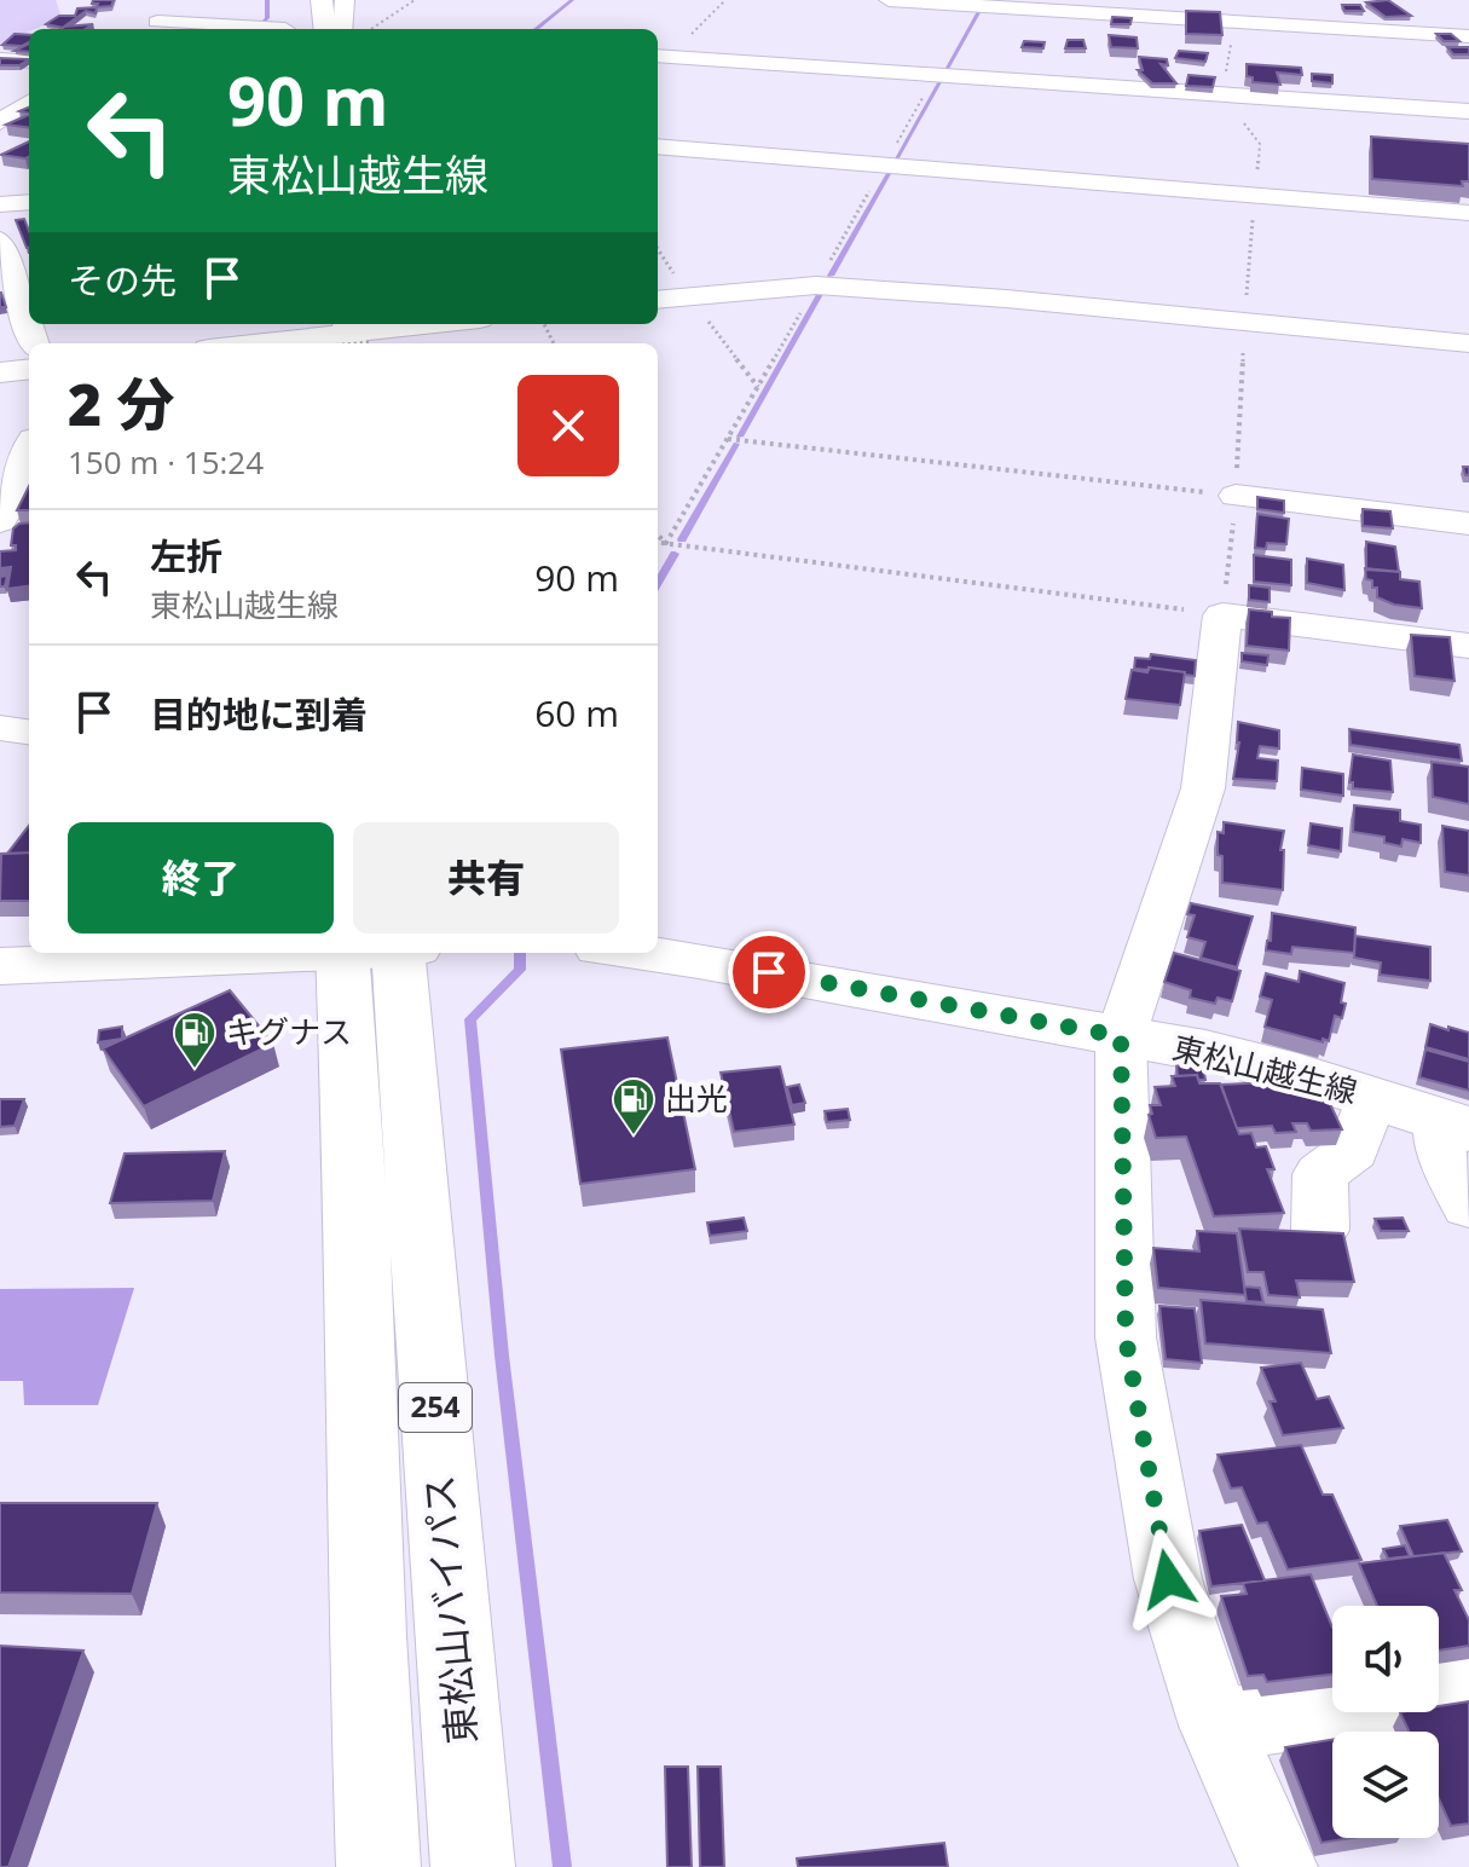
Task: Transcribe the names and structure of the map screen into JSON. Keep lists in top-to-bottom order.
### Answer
{
  "streets": {
    "main road": ["東松山越生線", "254", "東松山バイパス"]
  },
  "places": {
    "fuel station": ["キグナス", "出光"]
  },
  "page": {
    "turn": ["90 m", "東松山越生線"],
    "then": "その先",
    "heading": ["2 分", "150 m · 15:24"],
    "list": [
      {
        "name": "左折",
        "note": "東松山越生線",
        "value": "90 m"
      },
      {
        "name": "目的地に到着",
        "value": "60 m"
      }
    ],
    "buttons": ["終了", "共有"]
  }
}
